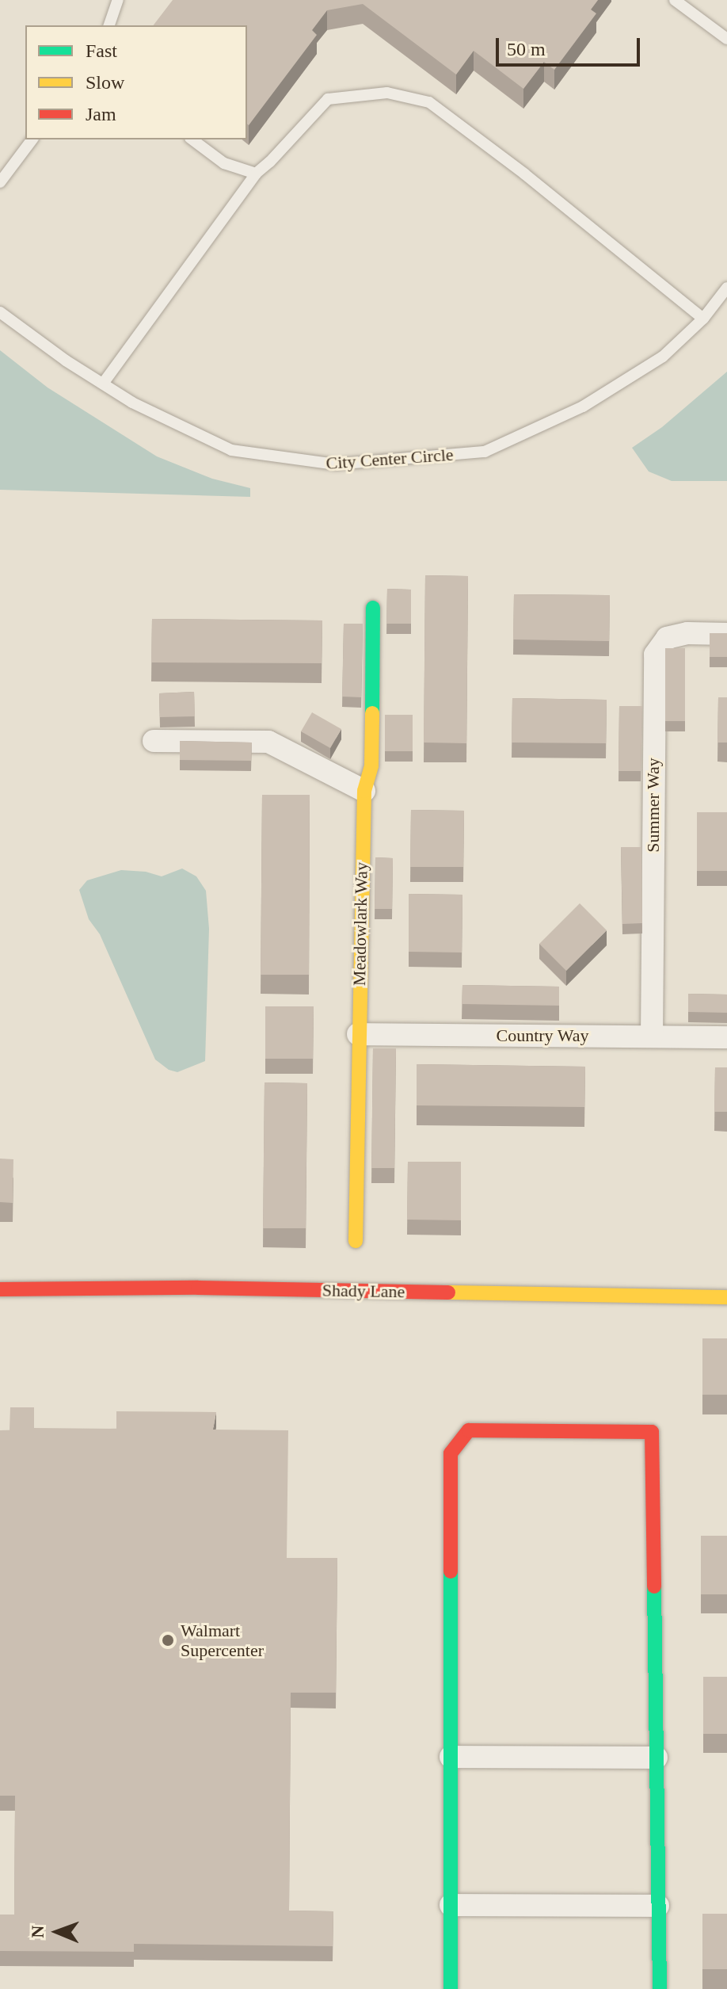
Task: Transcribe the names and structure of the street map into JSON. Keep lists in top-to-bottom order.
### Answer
{
  "streets": {
    "street": [
      "Summer Way",
      "Meadowlark Way",
      "Country Way",
      "Shady Lane"
    ],
    "lane": ["City Center Circle"]
  },
  "crossings": [
    ["Summer Way", "Country Way"],
    ["Meadowlark Way", "Country Way"]
  ],
  "places": ["Walmart Supercenter"],
  "legend": ["Fast", "Slow", "Jam"],
  "scale_bar": "50 m",
  "north": "left"
}
